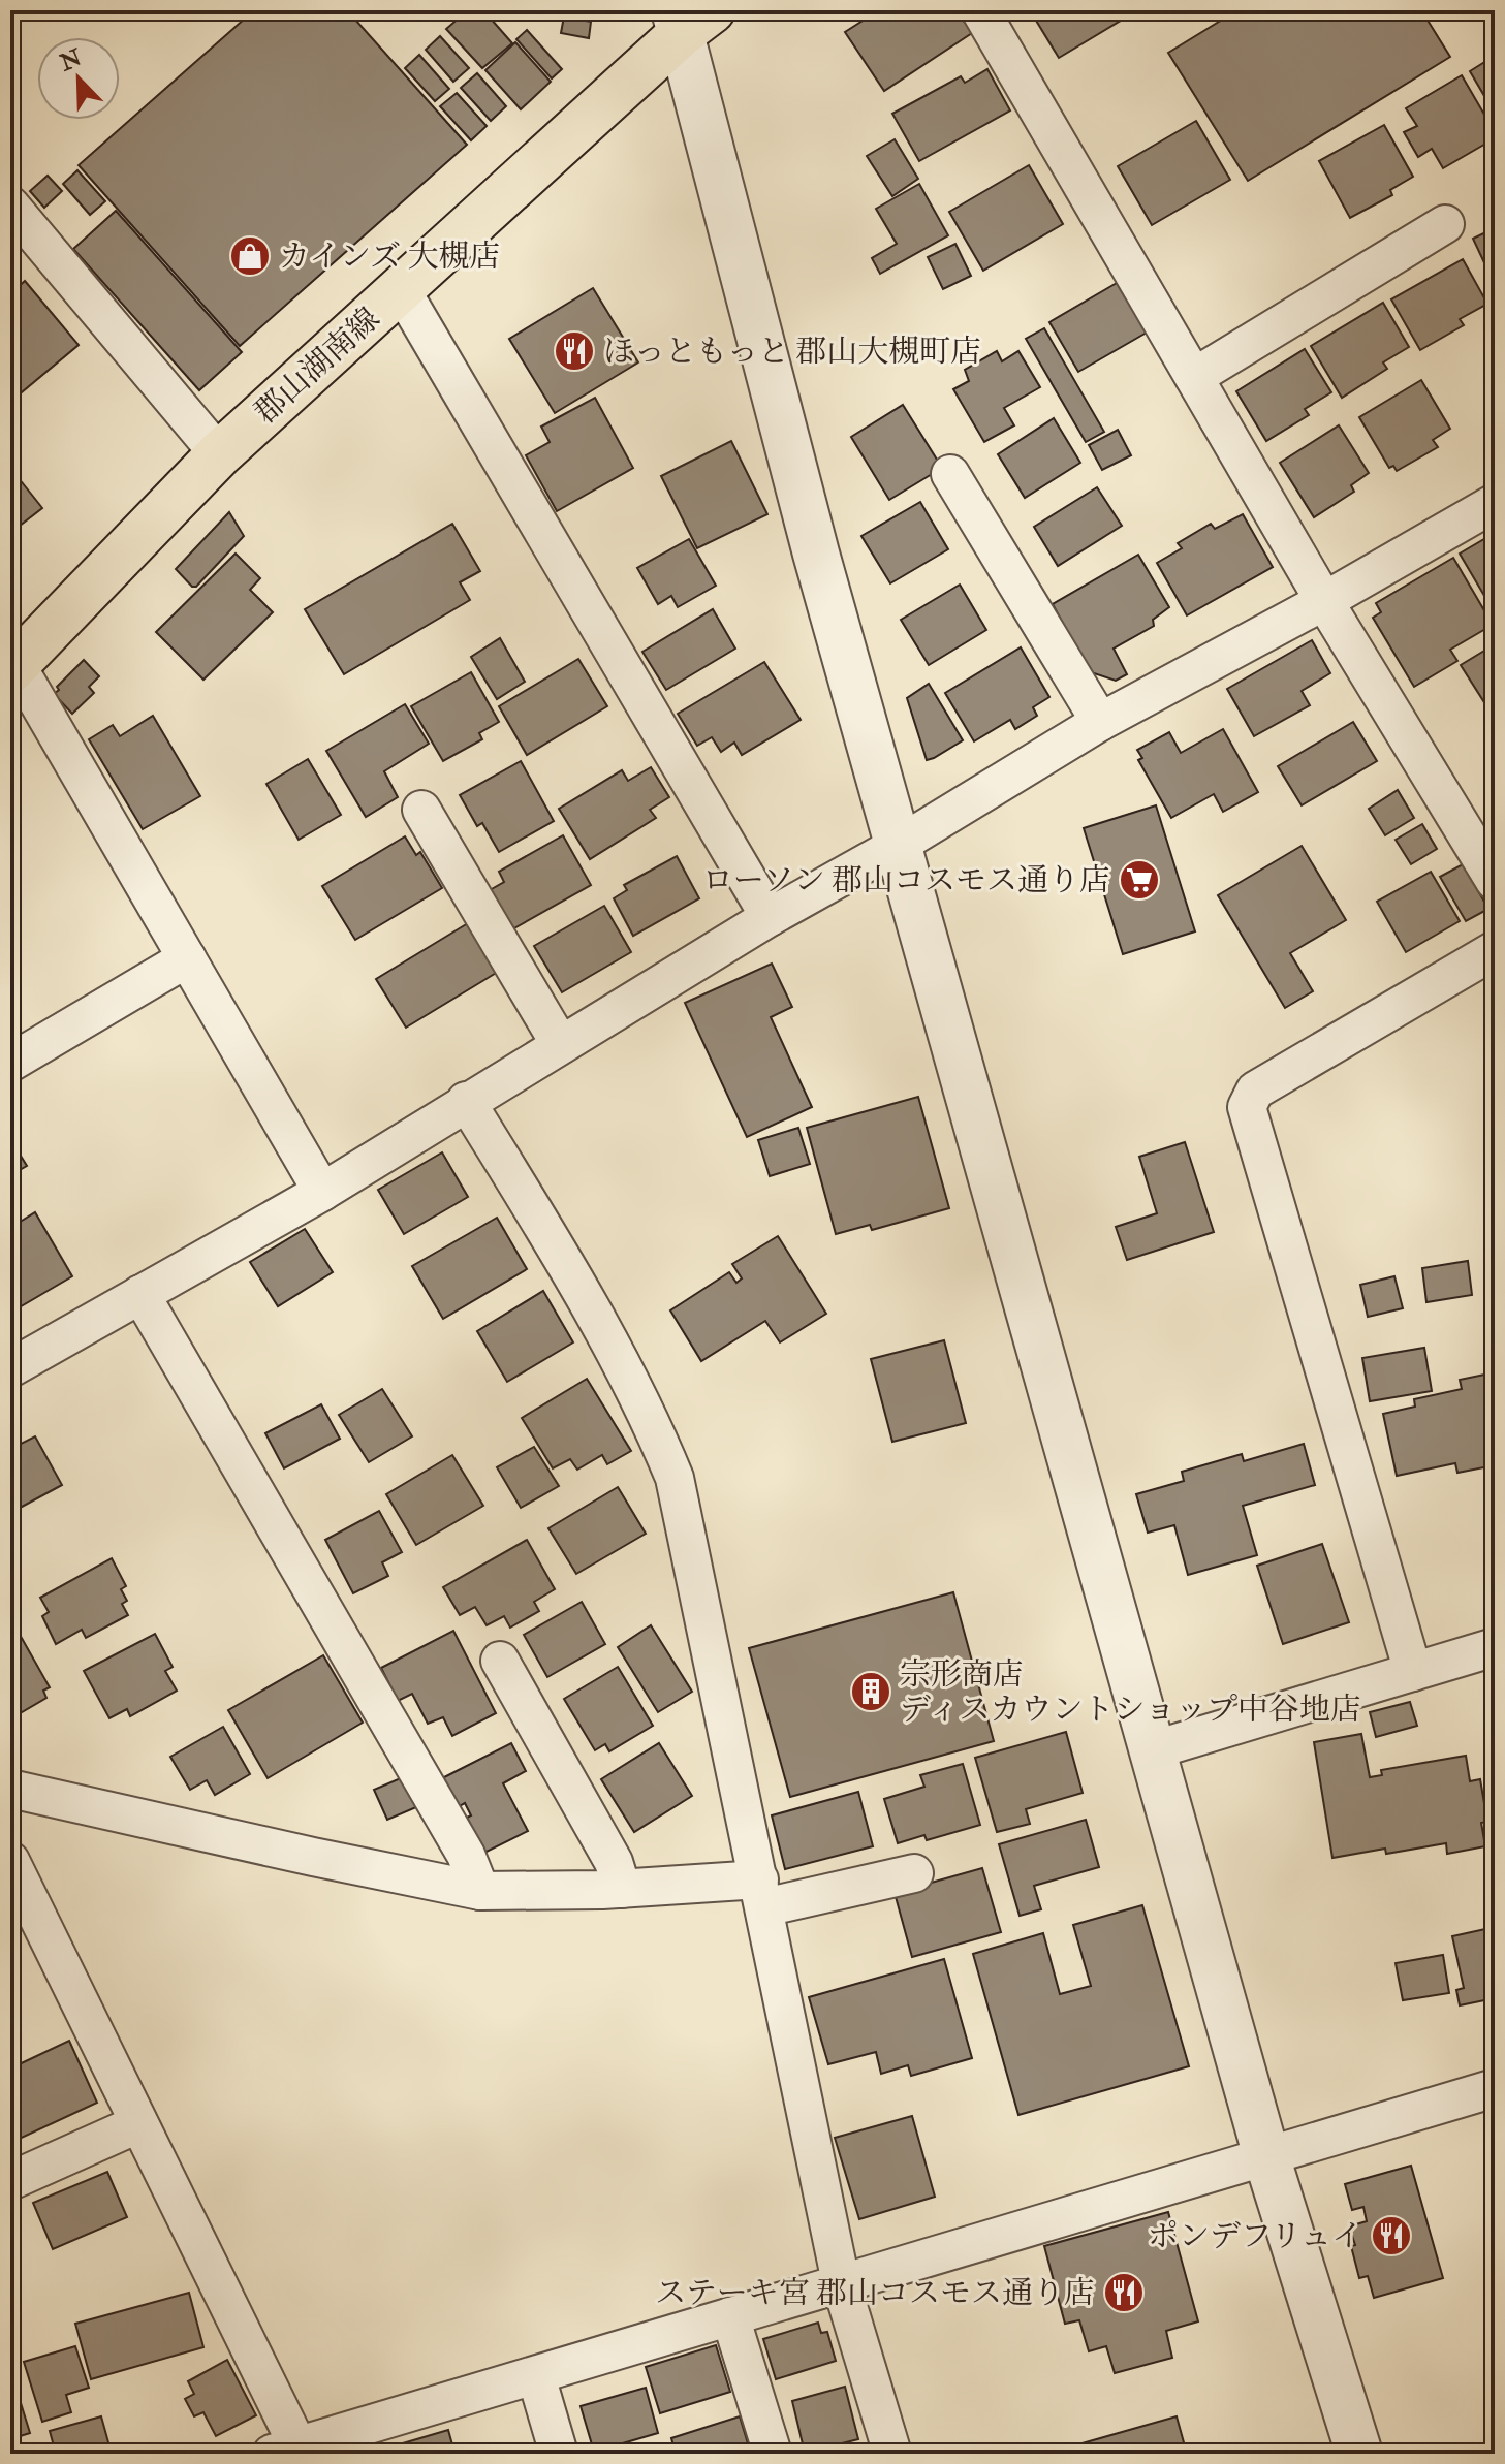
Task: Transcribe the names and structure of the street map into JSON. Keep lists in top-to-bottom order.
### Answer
{
  "streets": {
    "main road": ["郡山湖南線"]
  },
  "places": {
    "shop": ["カインズ 大槻店"],
    "restaurant": ["ほっともっと 郡山大槻町店", "ポンデフリュイ", "ステーキ宮 郡山コスモス通り店"],
    "supermarket": ["ローソン 郡山コスモス通り店"],
    "building": ["宗形商店 ディスカウントショップ中谷地店"]
  },
  "north": "top left"
}
